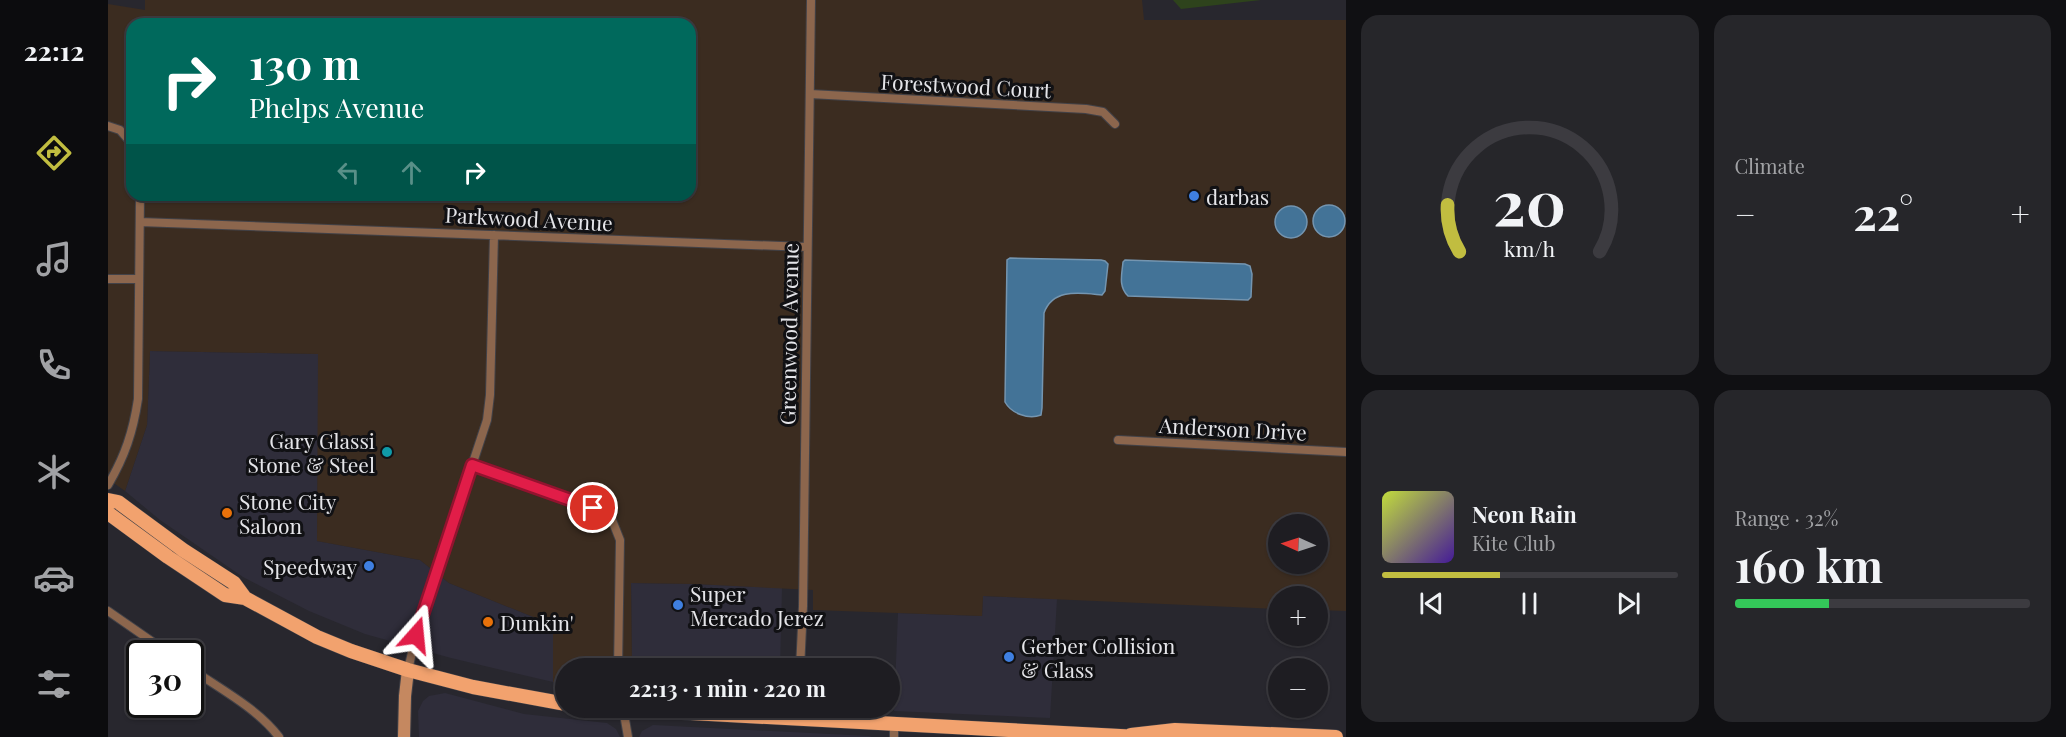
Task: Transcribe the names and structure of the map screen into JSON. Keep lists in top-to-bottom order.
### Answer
{
  "streets": {
    "street": [
      "Forestwood Court",
      "Parkwood Avenue",
      "Greenwood Avenue",
      "Anderson Drive"
    ]
  },
  "crossings": [
    ["Forestwood Court", "Greenwood Avenue"],
    ["Parkwood Avenue", "Greenwood Avenue"]
  ],
  "places": [
    "darbas",
    "Gary Glassi Stone & Steel",
    "Stone City Saloon",
    "Speedway",
    "Super Mercado Jerez",
    "Dunkin'",
    "Gerber Collision & Glass"
  ],
  "north": "left",
  "page": {
    "tabs": "22:12",
    "tile": [
      "Climate",
      ["Range · 32%", "160 km"]
    ],
    "turn": ["130 m", "Phelps Avenue"],
    "heat": ["−", "22°", "+"],
    "song": ["Neon Rain", "Kite Club"],
    "map_buttons": ["+", "−"],
    "limit": "30",
    "trip": "22:13 · 1 min · 220 m",
    "gauge": ["20", "km/h"]
  }
}
